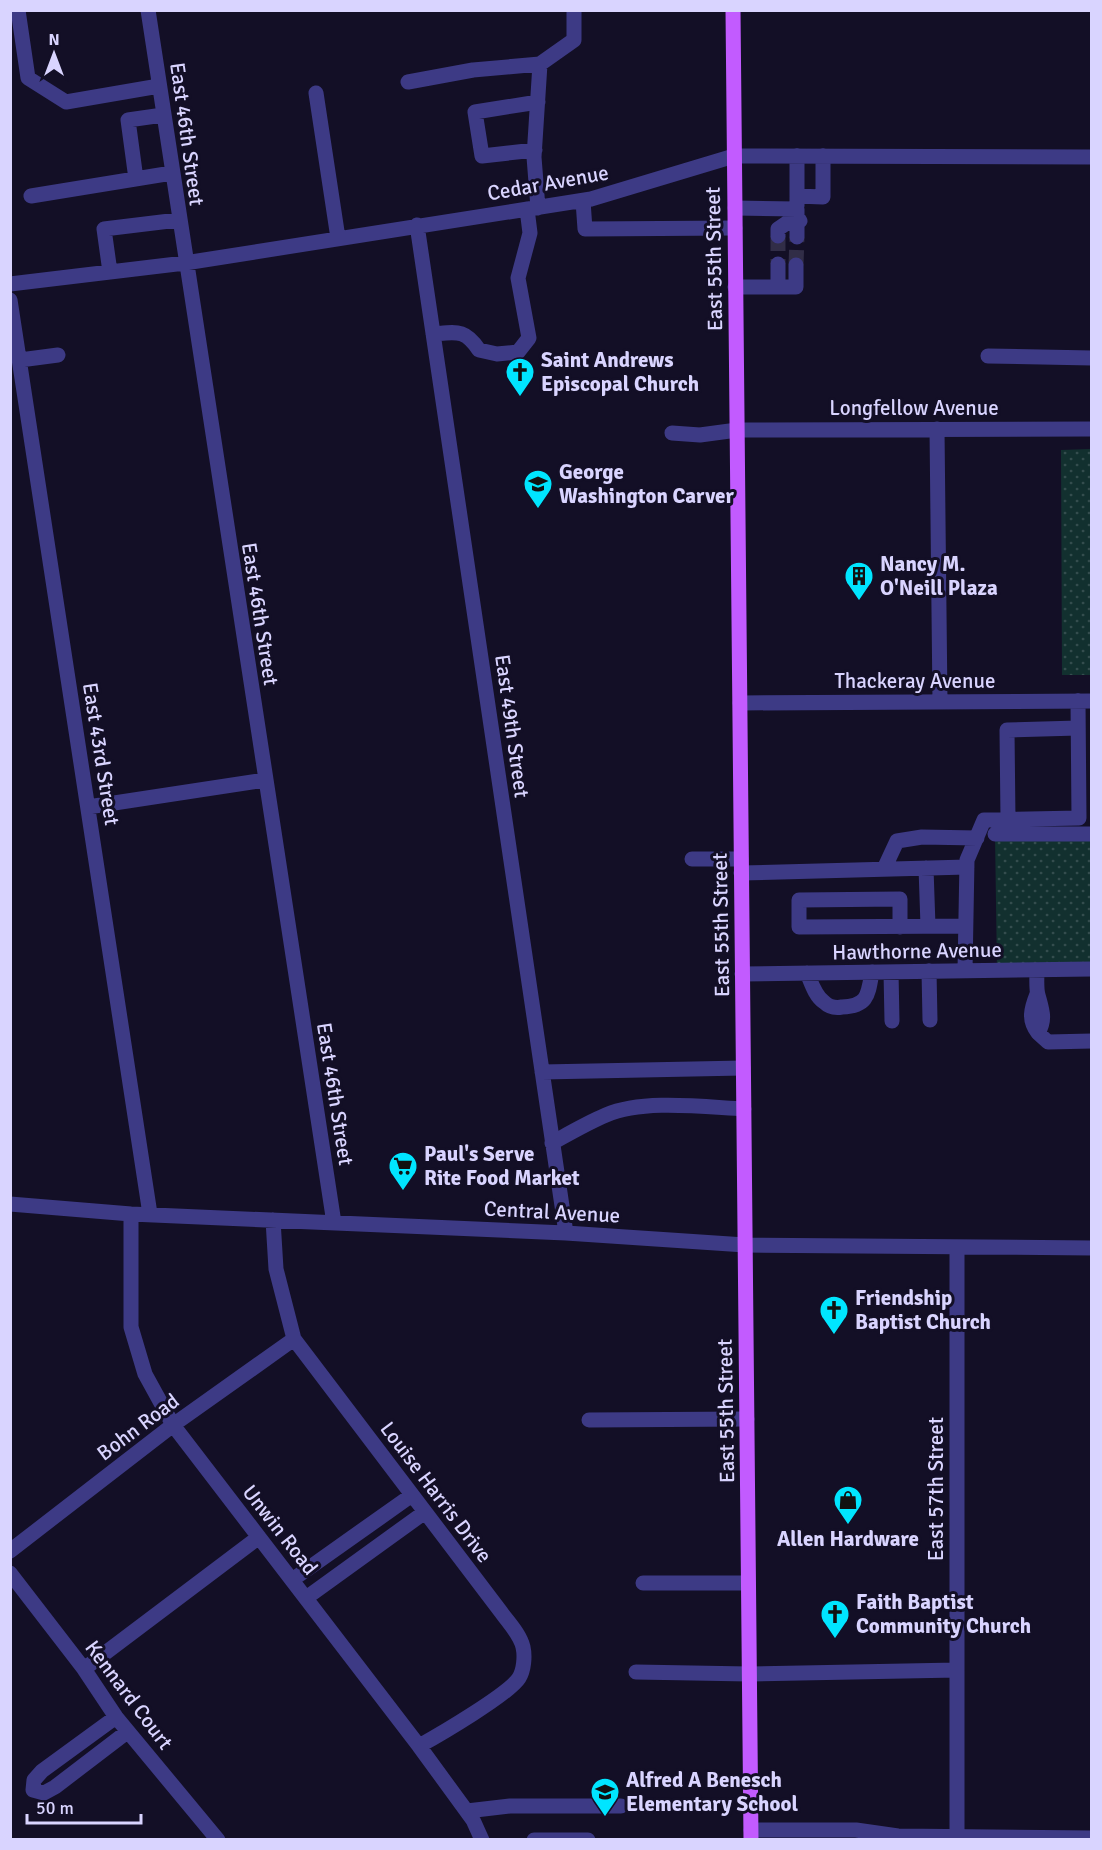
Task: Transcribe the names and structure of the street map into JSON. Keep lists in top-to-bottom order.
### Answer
{
  "streets": {
    "main road": ["East 55th Street"],
    "street": [
      "East 46th Street",
      "Cedar Avenue",
      "Longfellow Avenue",
      "Thackeray Avenue",
      "East 49th Street",
      "East 43rd Street",
      "Hawthorne Avenue",
      "Central Avenue",
      "Bohn Road",
      "East 57th Street",
      "Louise Harris Drive",
      "Unwin Road",
      "Kennard Court"
    ]
  },
  "crossings": [
    ["East 46th Street", "Cedar Avenue"],
    ["East 46th Street", "Central Avenue"],
    ["Cedar Avenue", "East 55th Street"],
    ["Cedar Avenue", "East 49th Street"],
    ["East 55th Street", "Longfellow Avenue"],
    ["East 55th Street", "Thackeray Avenue"],
    ["East 55th Street", "Hawthorne Avenue"],
    ["East 55th Street", "Central Avenue"],
    ["East 49th Street", "Central Avenue"],
    ["East 43rd Street", "Central Avenue"],
    ["Central Avenue", "East 57th Street"],
    ["Central Avenue", "Louise Harris Drive"],
    ["Central Avenue", "Unwin Road"],
    ["Bohn Road", "Louise Harris Drive"],
    ["Bohn Road", "Unwin Road"],
    ["Louise Harris Drive", "Unwin Road"]
  ],
  "places": {
    "church": ["Saint Andrews Episcopal Church", "Friendship Baptist Church", "Faith Baptist Community Church"],
    "school or university": ["George Washington Carver", "Alfred A Benesch Elementary School"],
    "building": ["Nancy M. O'Neill Plaza"],
    "supermarket": ["Paul's Serve Rite Food Market"],
    "shop": ["Allen Hardware"]
  },
  "scale_bar": "50 m",
  "north": "top"
}
